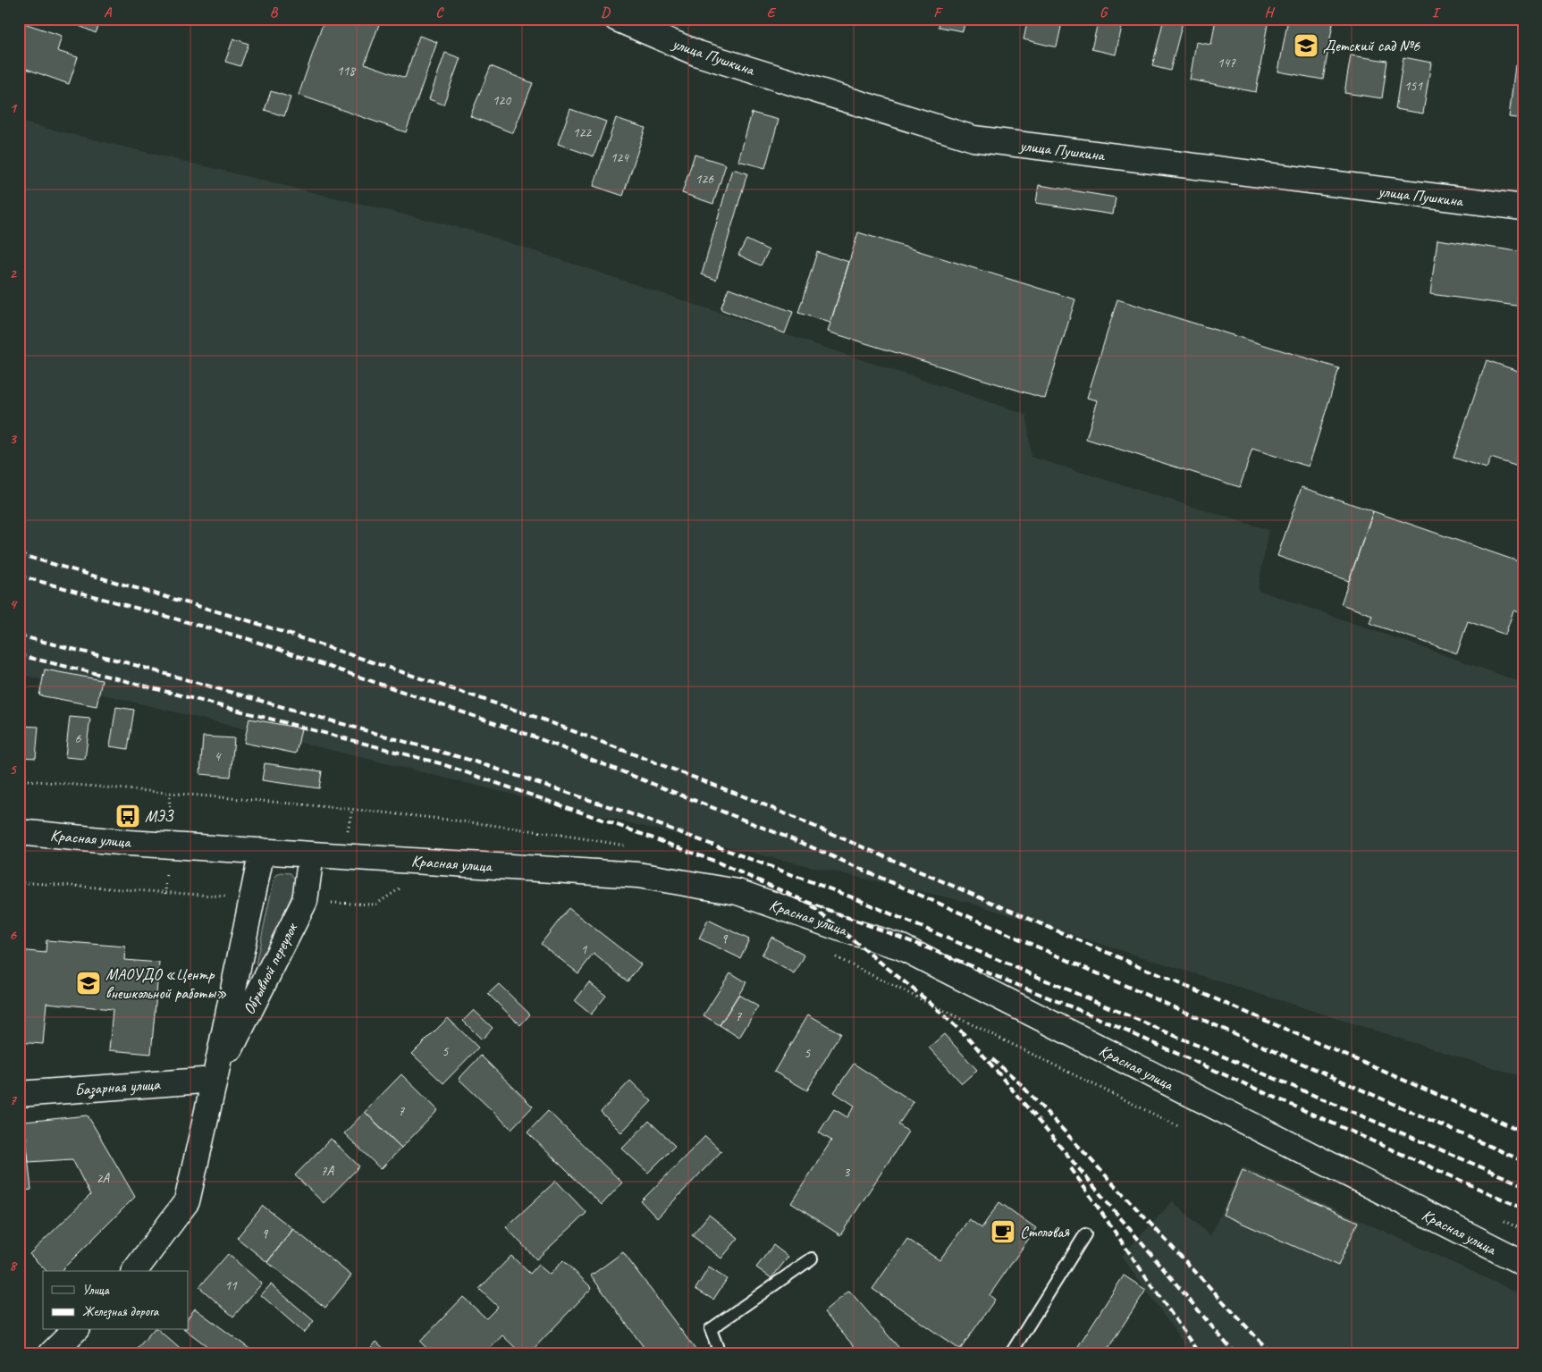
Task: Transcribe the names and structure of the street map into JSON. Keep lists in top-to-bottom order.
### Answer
{
  "streets": {
    "main road": [
      "улица Пушкина",
      "Красная улица",
      "Обрывной переулок",
      "Базарная улица"
    ]
  },
  "crossings": [
    ["Красная улица", "Обрывной переулок"],
    ["Обрывной переулок", "Базарная улица"]
  ],
  "places": {
    "school or university": ["Детский сад №6", "МАОУДО «Центр внешкольной работы»"],
    "bus stop": ["МЭЗ"],
    "cafe": ["Столовая"]
  },
  "house_numbers": [
    "147",
    "118",
    "151",
    "120",
    "122",
    "124",
    "126",
    "6",
    "4",
    "9",
    "1",
    "7",
    "5",
    "5",
    "7",
    "7А",
    "3",
    "2А",
    "9",
    "11"
  ],
  "legend": ["Улица", "Железная дорога"],
  "grid": {
    "columns": [
      "A",
      "B",
      "C",
      "D",
      "E",
      "F",
      "G",
      "H",
      "I"
    ],
    "rows": [
      "1",
      "2",
      "3",
      "4",
      "5",
      "6",
      "7",
      "8"
    ]
  }
}
